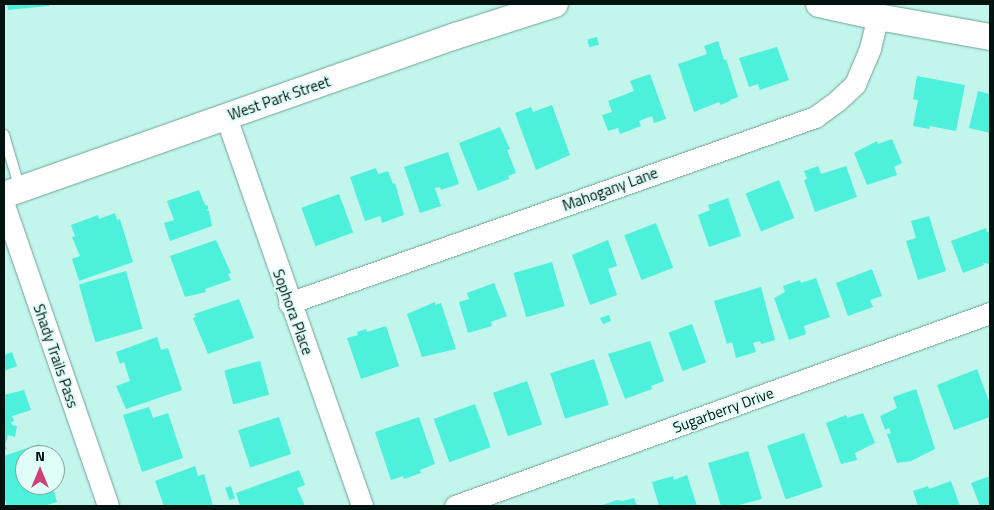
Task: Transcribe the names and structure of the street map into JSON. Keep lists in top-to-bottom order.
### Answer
{
  "streets": {
    "street": [
      "West Park Street",
      "Mahogany Lane",
      "Sophora Place",
      "Shady Trails Pass",
      "Sugarberry Drive"
    ]
  },
  "crossings": [
    ["West Park Street", "Sophora Place"],
    ["West Park Street", "Shady Trails Pass"],
    ["Mahogany Lane", "Sophora Place"]
  ],
  "north": "top"
}
